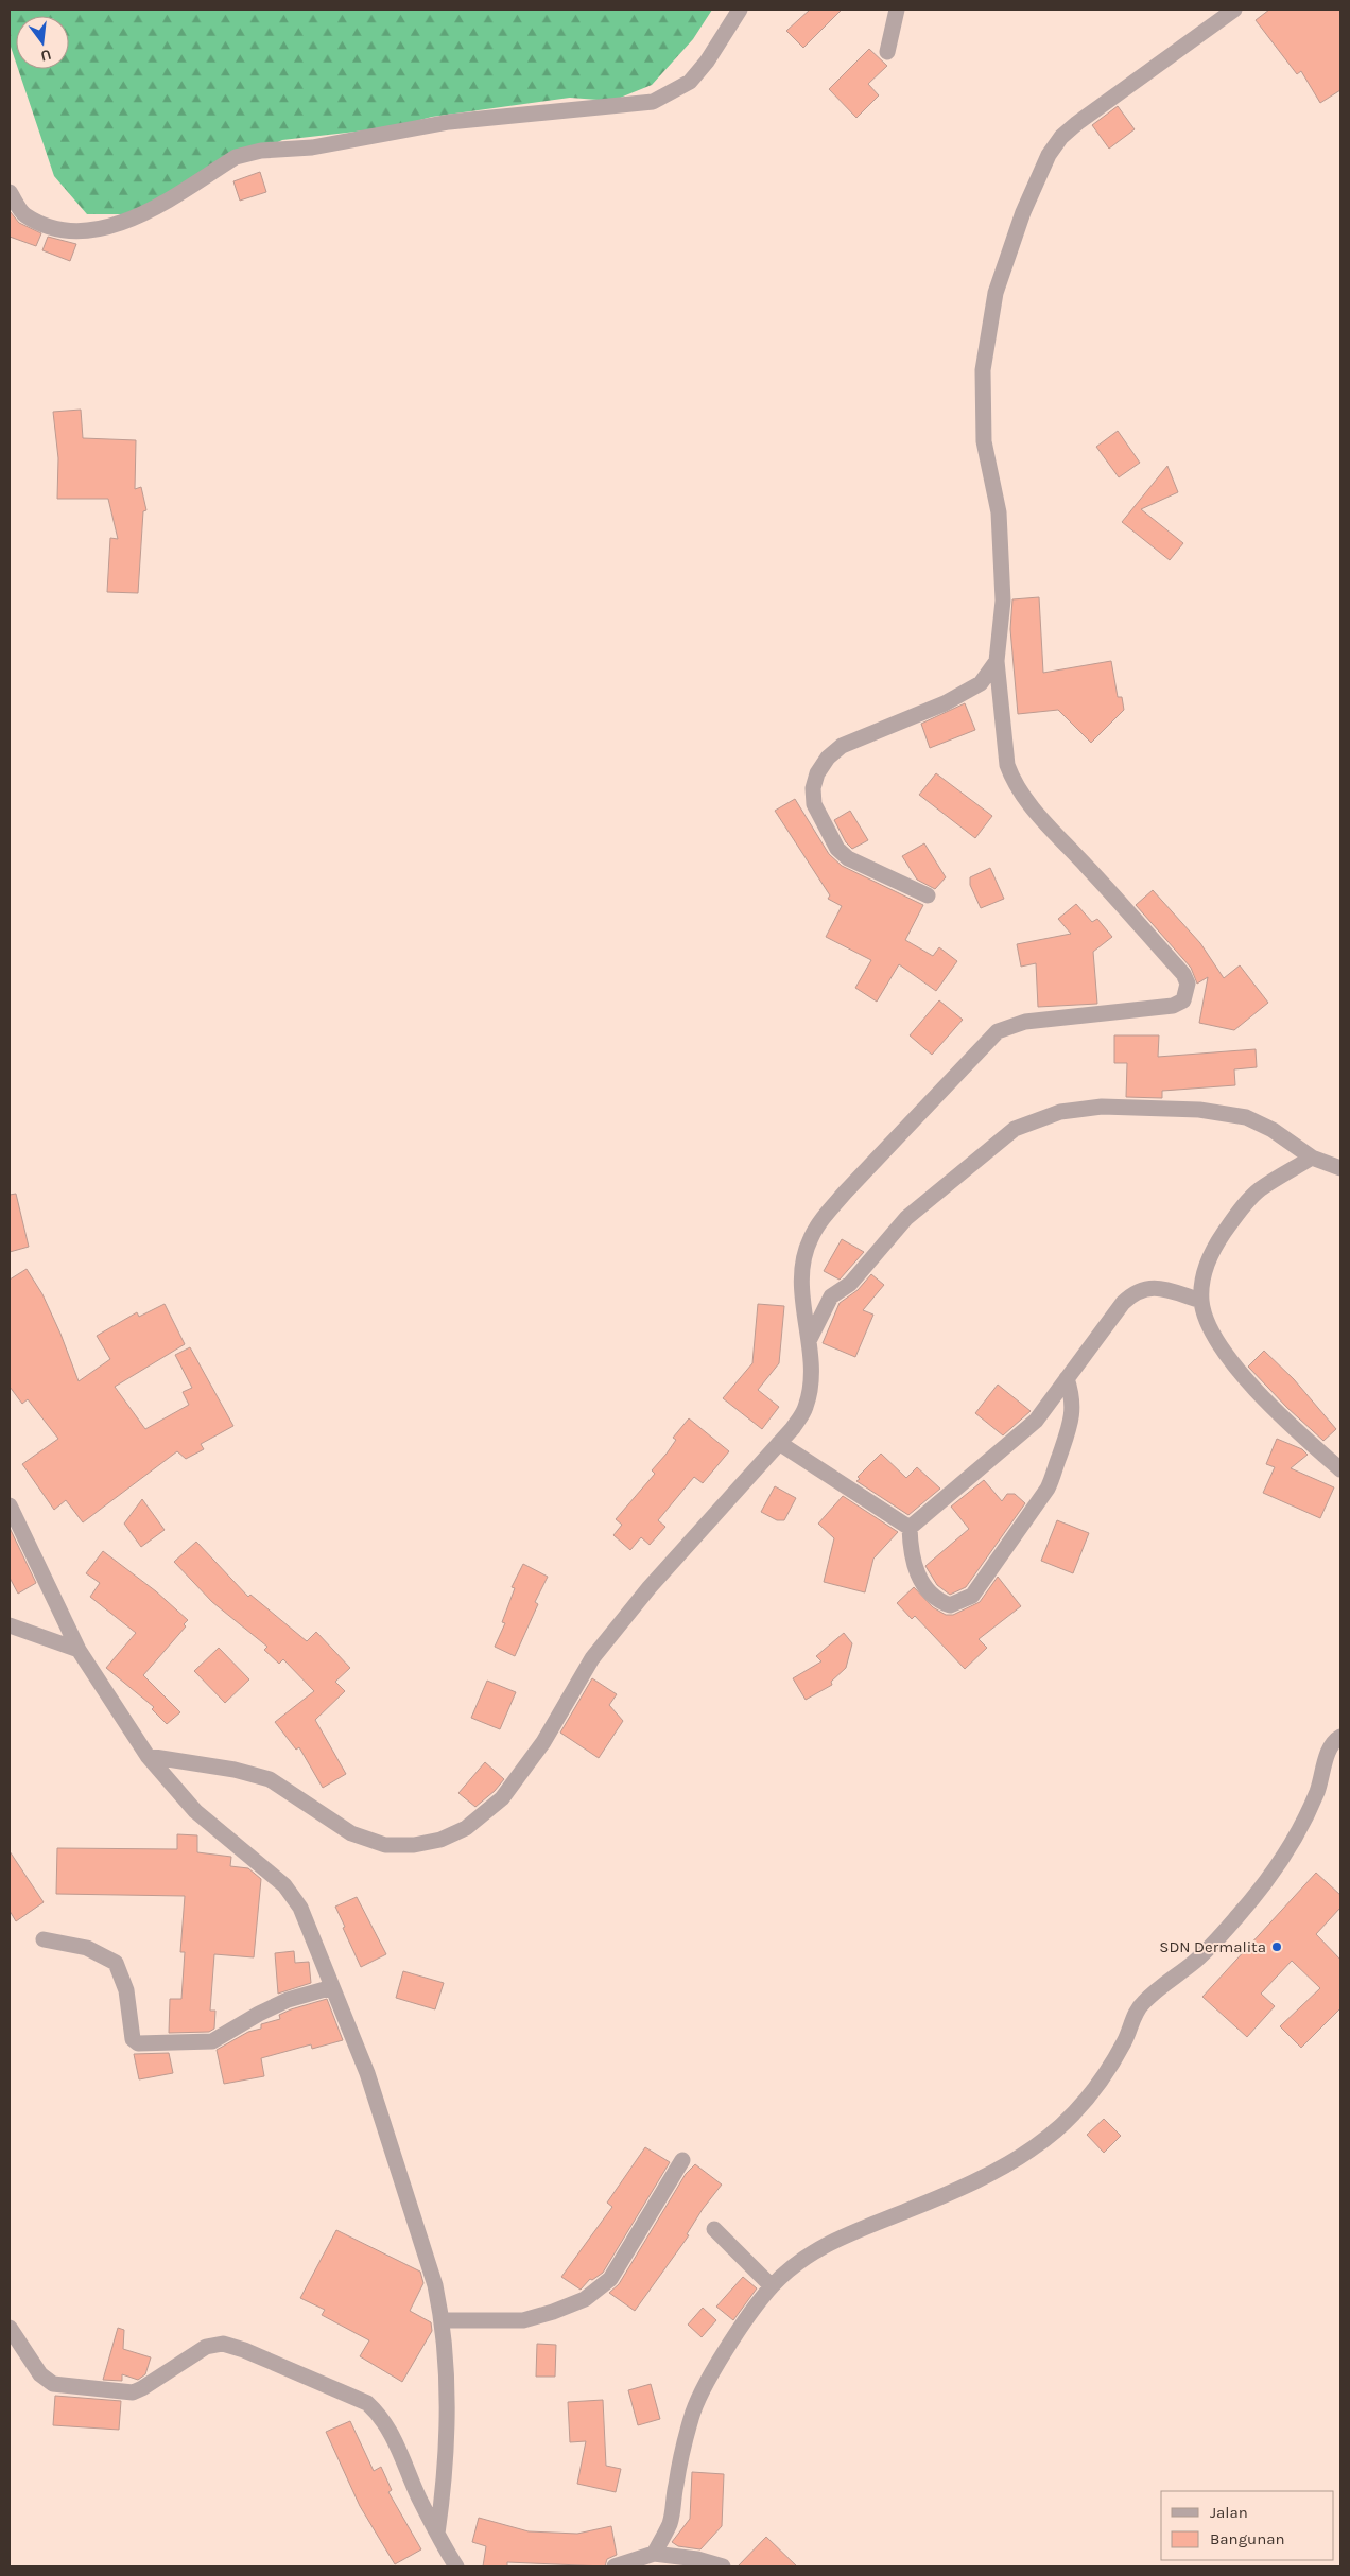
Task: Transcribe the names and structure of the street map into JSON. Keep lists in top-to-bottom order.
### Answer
{
  "places": ["SDN Dermalita"],
  "legend": ["Jalan", "Bangunan"],
  "north": "bottom"
}
